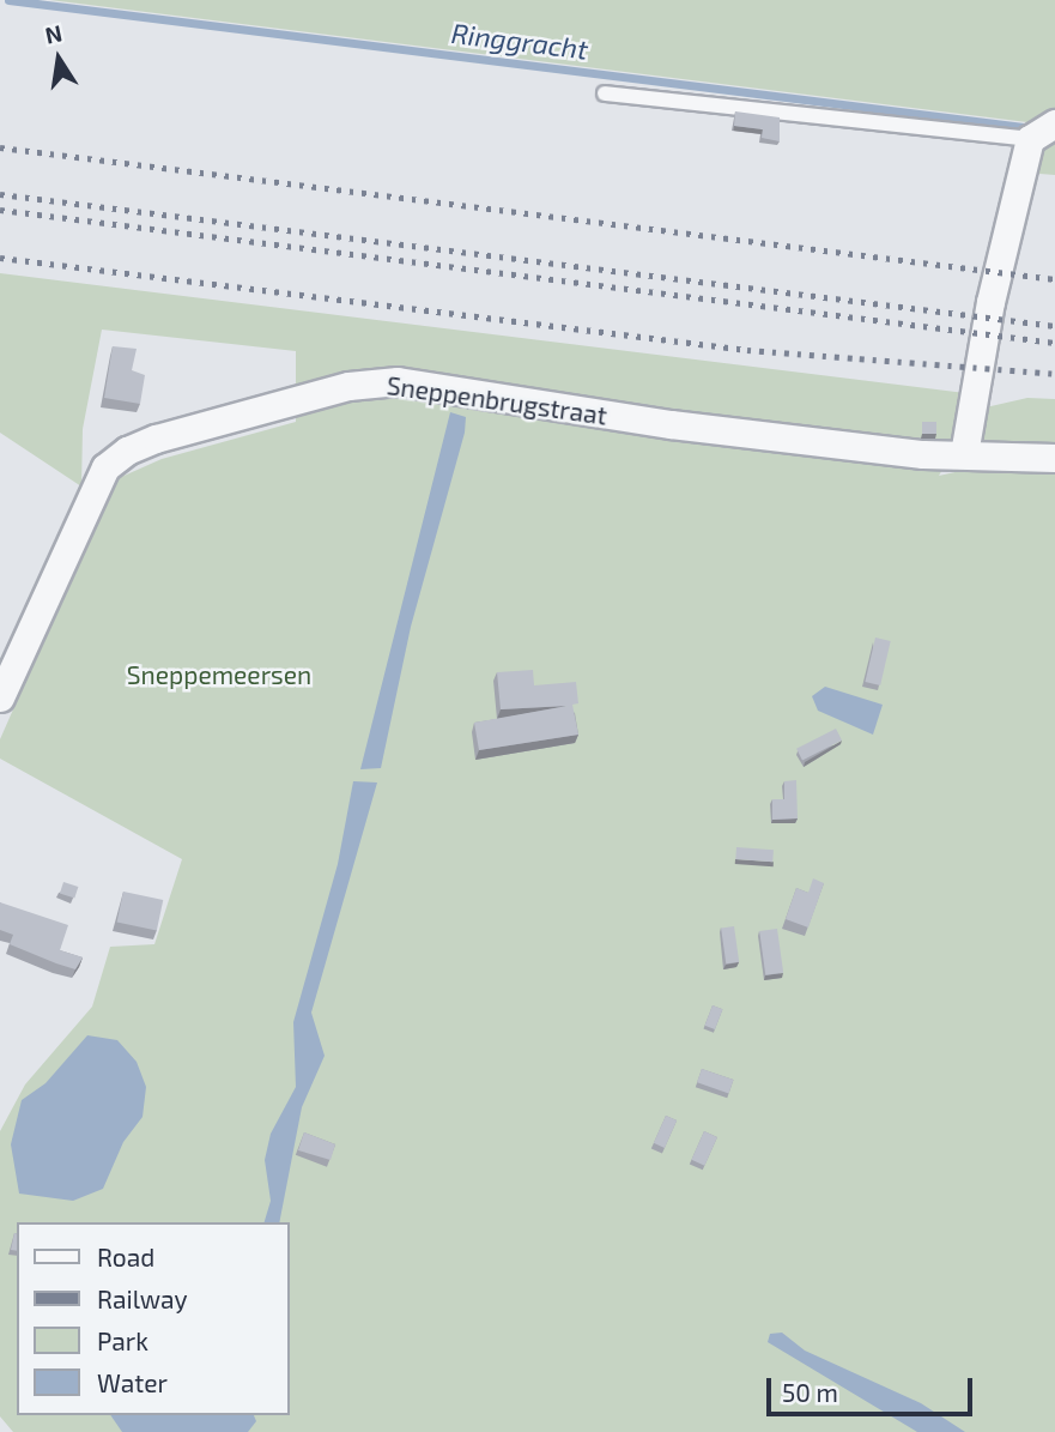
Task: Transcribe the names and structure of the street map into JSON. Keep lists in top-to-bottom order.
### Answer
{
  "streets": {
    "street": ["Sneppenbrugstraat"]
  },
  "water": ["Ringgracht"],
  "parks": ["Sneppemeersen"],
  "legend": [
    "Road",
    "Railway",
    "Park",
    "Water"
  ],
  "scale_bar": "50 m",
  "north": "top"
}
